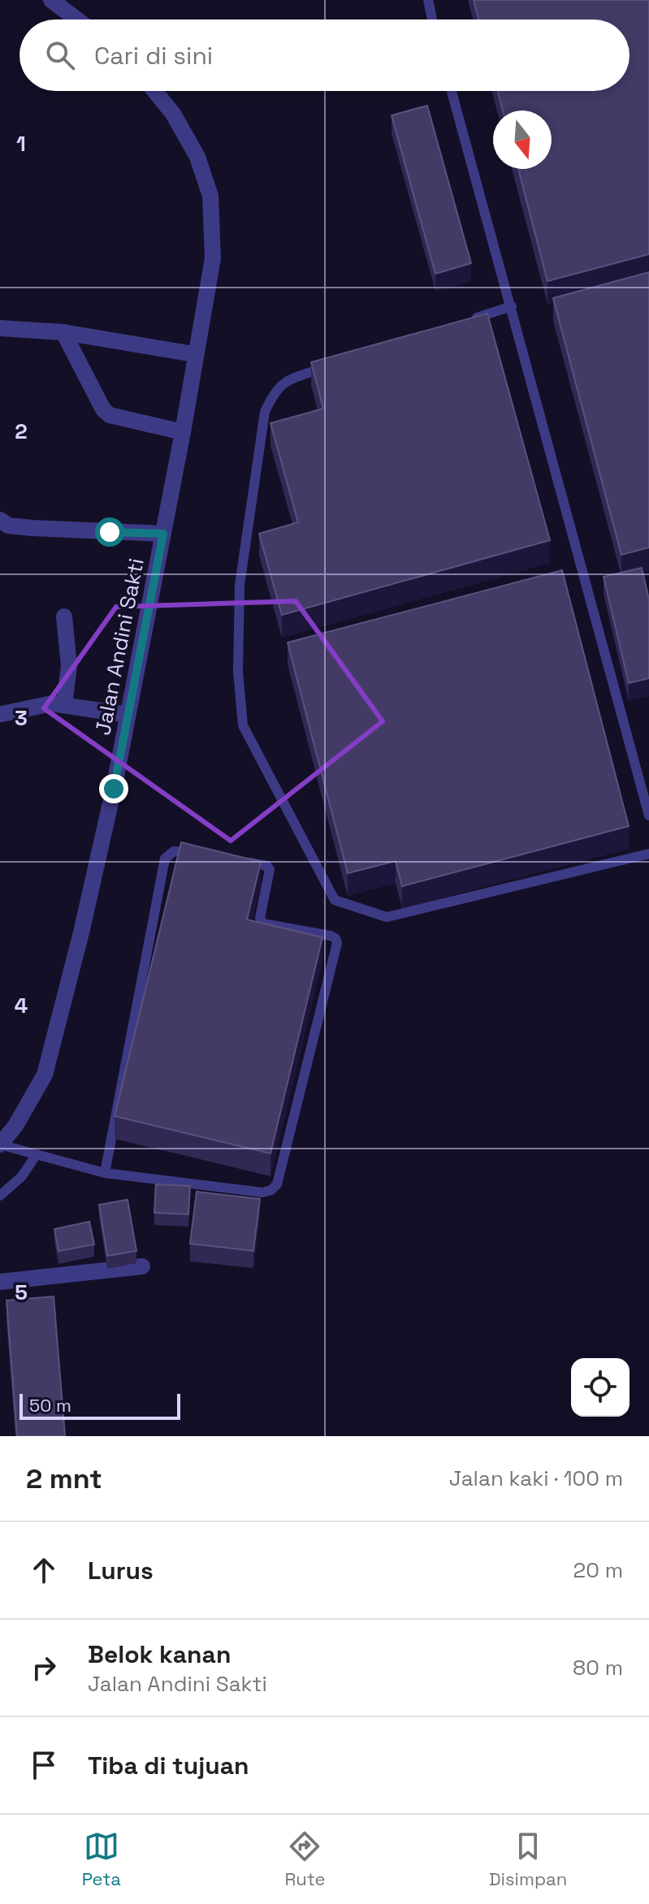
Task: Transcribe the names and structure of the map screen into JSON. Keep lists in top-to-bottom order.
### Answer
{
  "streets": {
    "street": ["Jalan Andini Sakti"]
  },
  "scale_bar": "50 m",
  "north": "bottom",
  "page": {
    "search": "Cari di sini",
    "scale": "50 m",
    "heading": ["2 mnt", "Jalan kaki · 100 m"],
    "list": [
      ["Lurus", "20 m"],
      ["Belok kanan", "Jalan Andini Sakti", "80 m"],
      "Tiba di tujuan"
    ],
    "nav": ["Peta", "Rute", "Disimpan"]
  },
  "grid": {
    "rows": [
      "1",
      "2",
      "3",
      "4",
      "5"
    ]
  }
}
